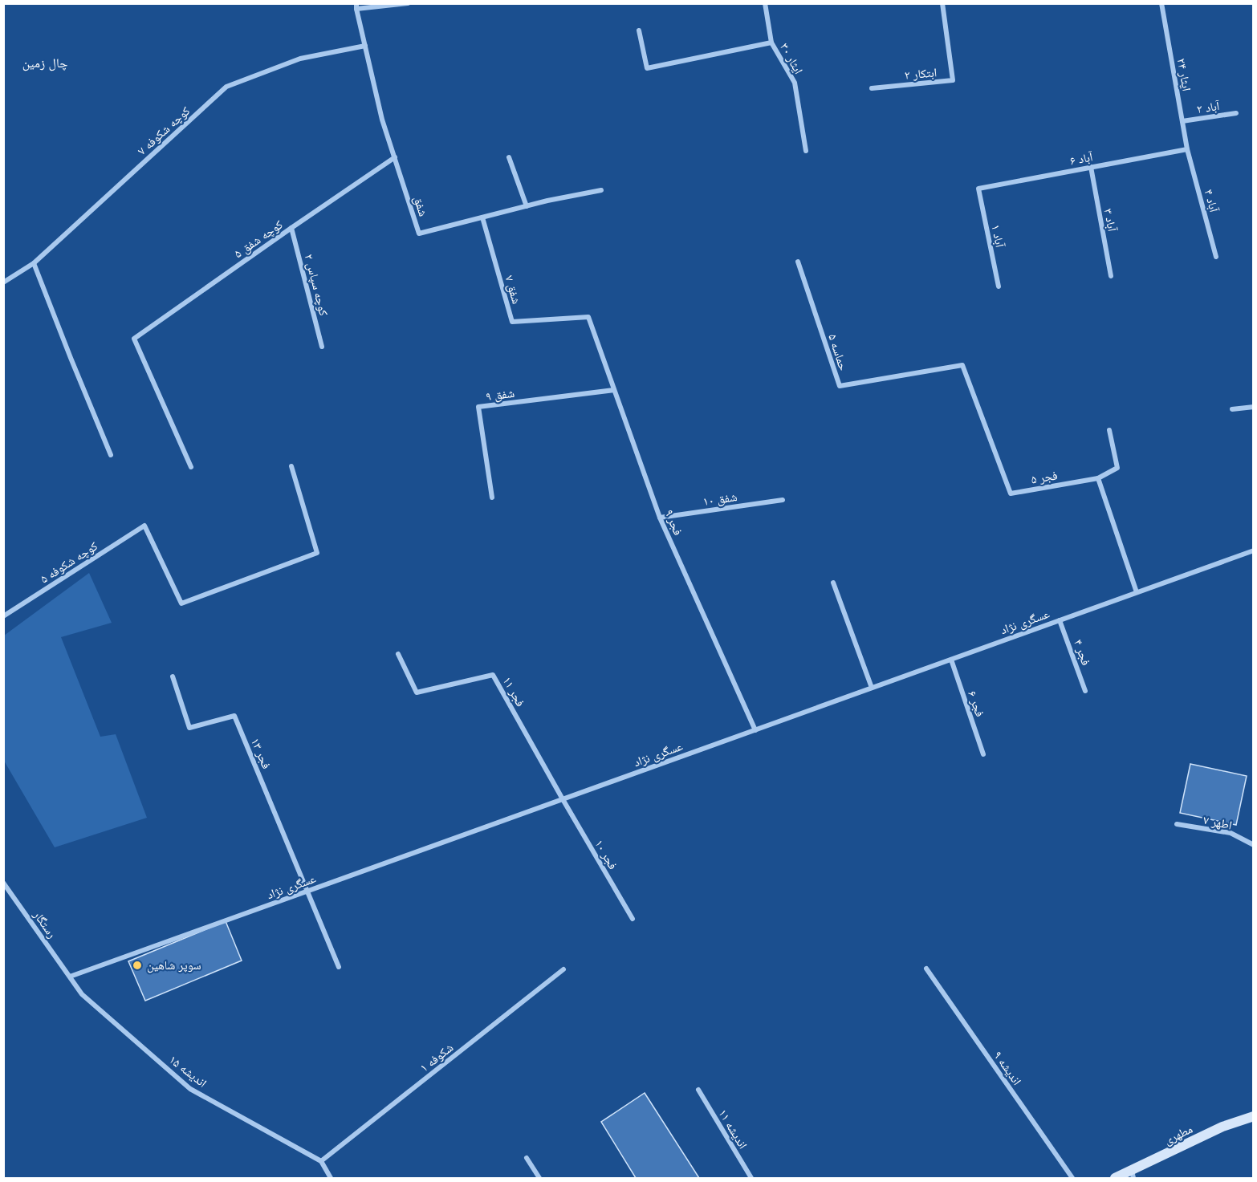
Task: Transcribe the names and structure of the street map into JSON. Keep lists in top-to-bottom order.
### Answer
{
  "streets": {
    "main road": ["مطهری"],
    "street": [
      "ایثار ۳۰",
      "ابتکار ۲",
      "ایثار ۲۴",
      "آباد ۲",
      "کوچه شکوفه ۷",
      "آباد ۶",
      "آباد ۴",
      "شفق",
      "آباد ۳",
      "آباد ۱",
      "کوچه شفق ۵",
      "کوچه سپاس ۲",
      "شفق ۷",
      "حماسه ۵",
      "شفق ۹",
      "فجر ۵",
      "شفق ۱۰",
      "فجر ۹",
      "کوچه شکوفه ۵",
      "عسگری نژاد",
      "فجر ۴",
      "فجر ۱۱",
      "فجر ۶",
      "فجر ۱۳",
      "اطهر ۷",
      "فجر ۱۰",
      "رستگار",
      "شکوفه ۱",
      "اندیشه ۹",
      "اندیشه ۱۵",
      "اندیشه ۱۱"
    ]
  },
  "crossings": [
    ["ایثار ۲۴", "آباد ۲"],
    ["ایثار ۲۴", "آباد ۶"],
    ["ایثار ۲۴", "آباد ۴"],
    ["کوچه شکوفه ۷", "شفق"],
    ["آباد ۶", "آباد ۴"],
    ["آباد ۶", "آباد ۳"],
    ["آباد ۶", "آباد ۱"],
    ["شفق", "کوچه شفق ۵"],
    ["شفق", "شفق ۷"],
    ["کوچه شفق ۵", "کوچه سپاس ۲"],
    ["شفق ۷", "فجر ۹"],
    ["حماسه ۵", "فجر ۵"],
    ["شفق ۹", "فجر ۹"],
    ["شفق ۱۰", "فجر ۹"],
    ["فجر ۹", "عسگری نژاد"],
    ["عسگری نژاد", "فجر ۴"],
    ["عسگری نژاد", "فجر ۱۱"],
    ["عسگری نژاد", "فجر ۶"],
    ["عسگری نژاد", "فجر ۱۳"],
    ["عسگری نژاد", "فجر ۱۰"],
    ["عسگری نژاد", "رستگار"],
    ["عسگری نژاد", "اندیشه ۱۵"],
    ["فجر ۱۱", "فجر ۱۰"],
    ["رستگار", "اندیشه ۱۵"],
    ["شکوفه ۱", "اندیشه ۱۵"]
  ],
  "districts": ["چال زمین"],
  "places": ["سوپر شاهین"]
}
